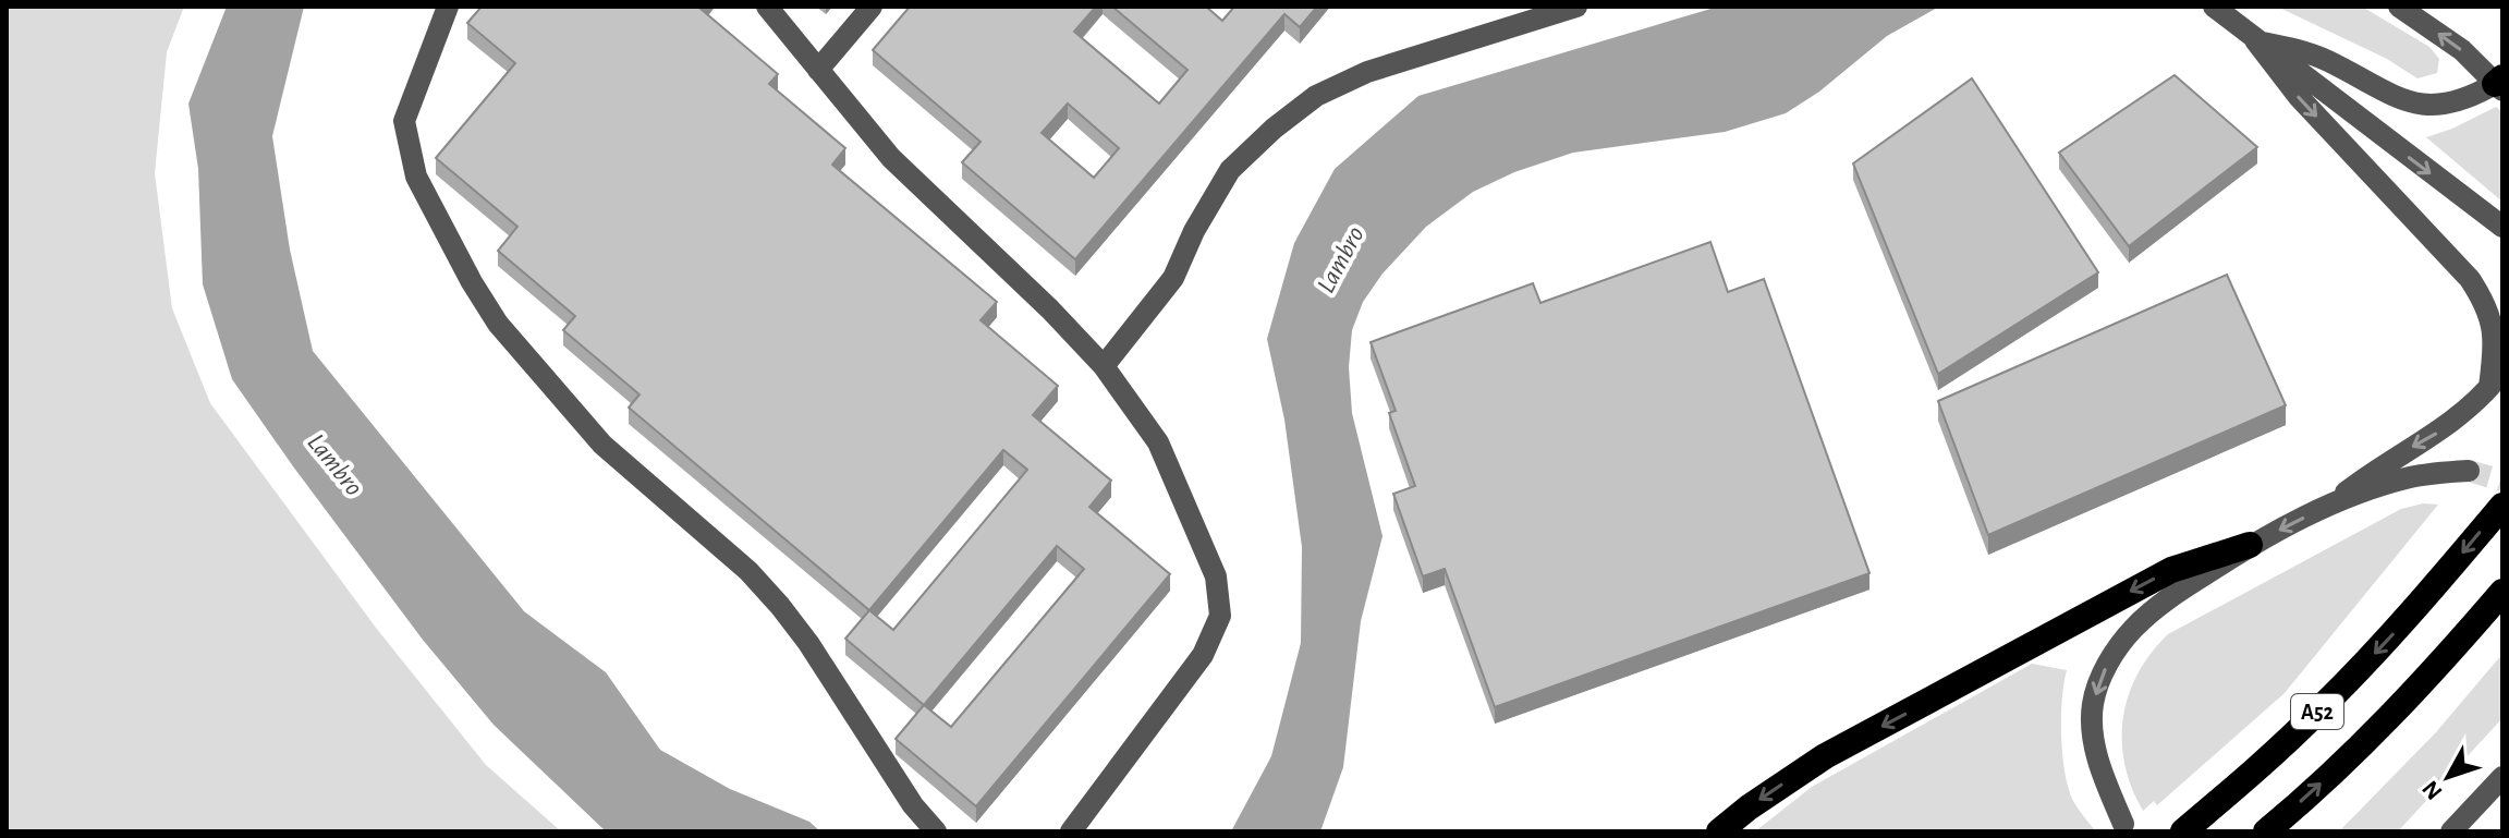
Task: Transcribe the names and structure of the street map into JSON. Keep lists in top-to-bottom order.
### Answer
{
  "streets": {
    "highway": ["A52"]
  },
  "water": ["Lambro"],
  "north": "bottom left"
}
